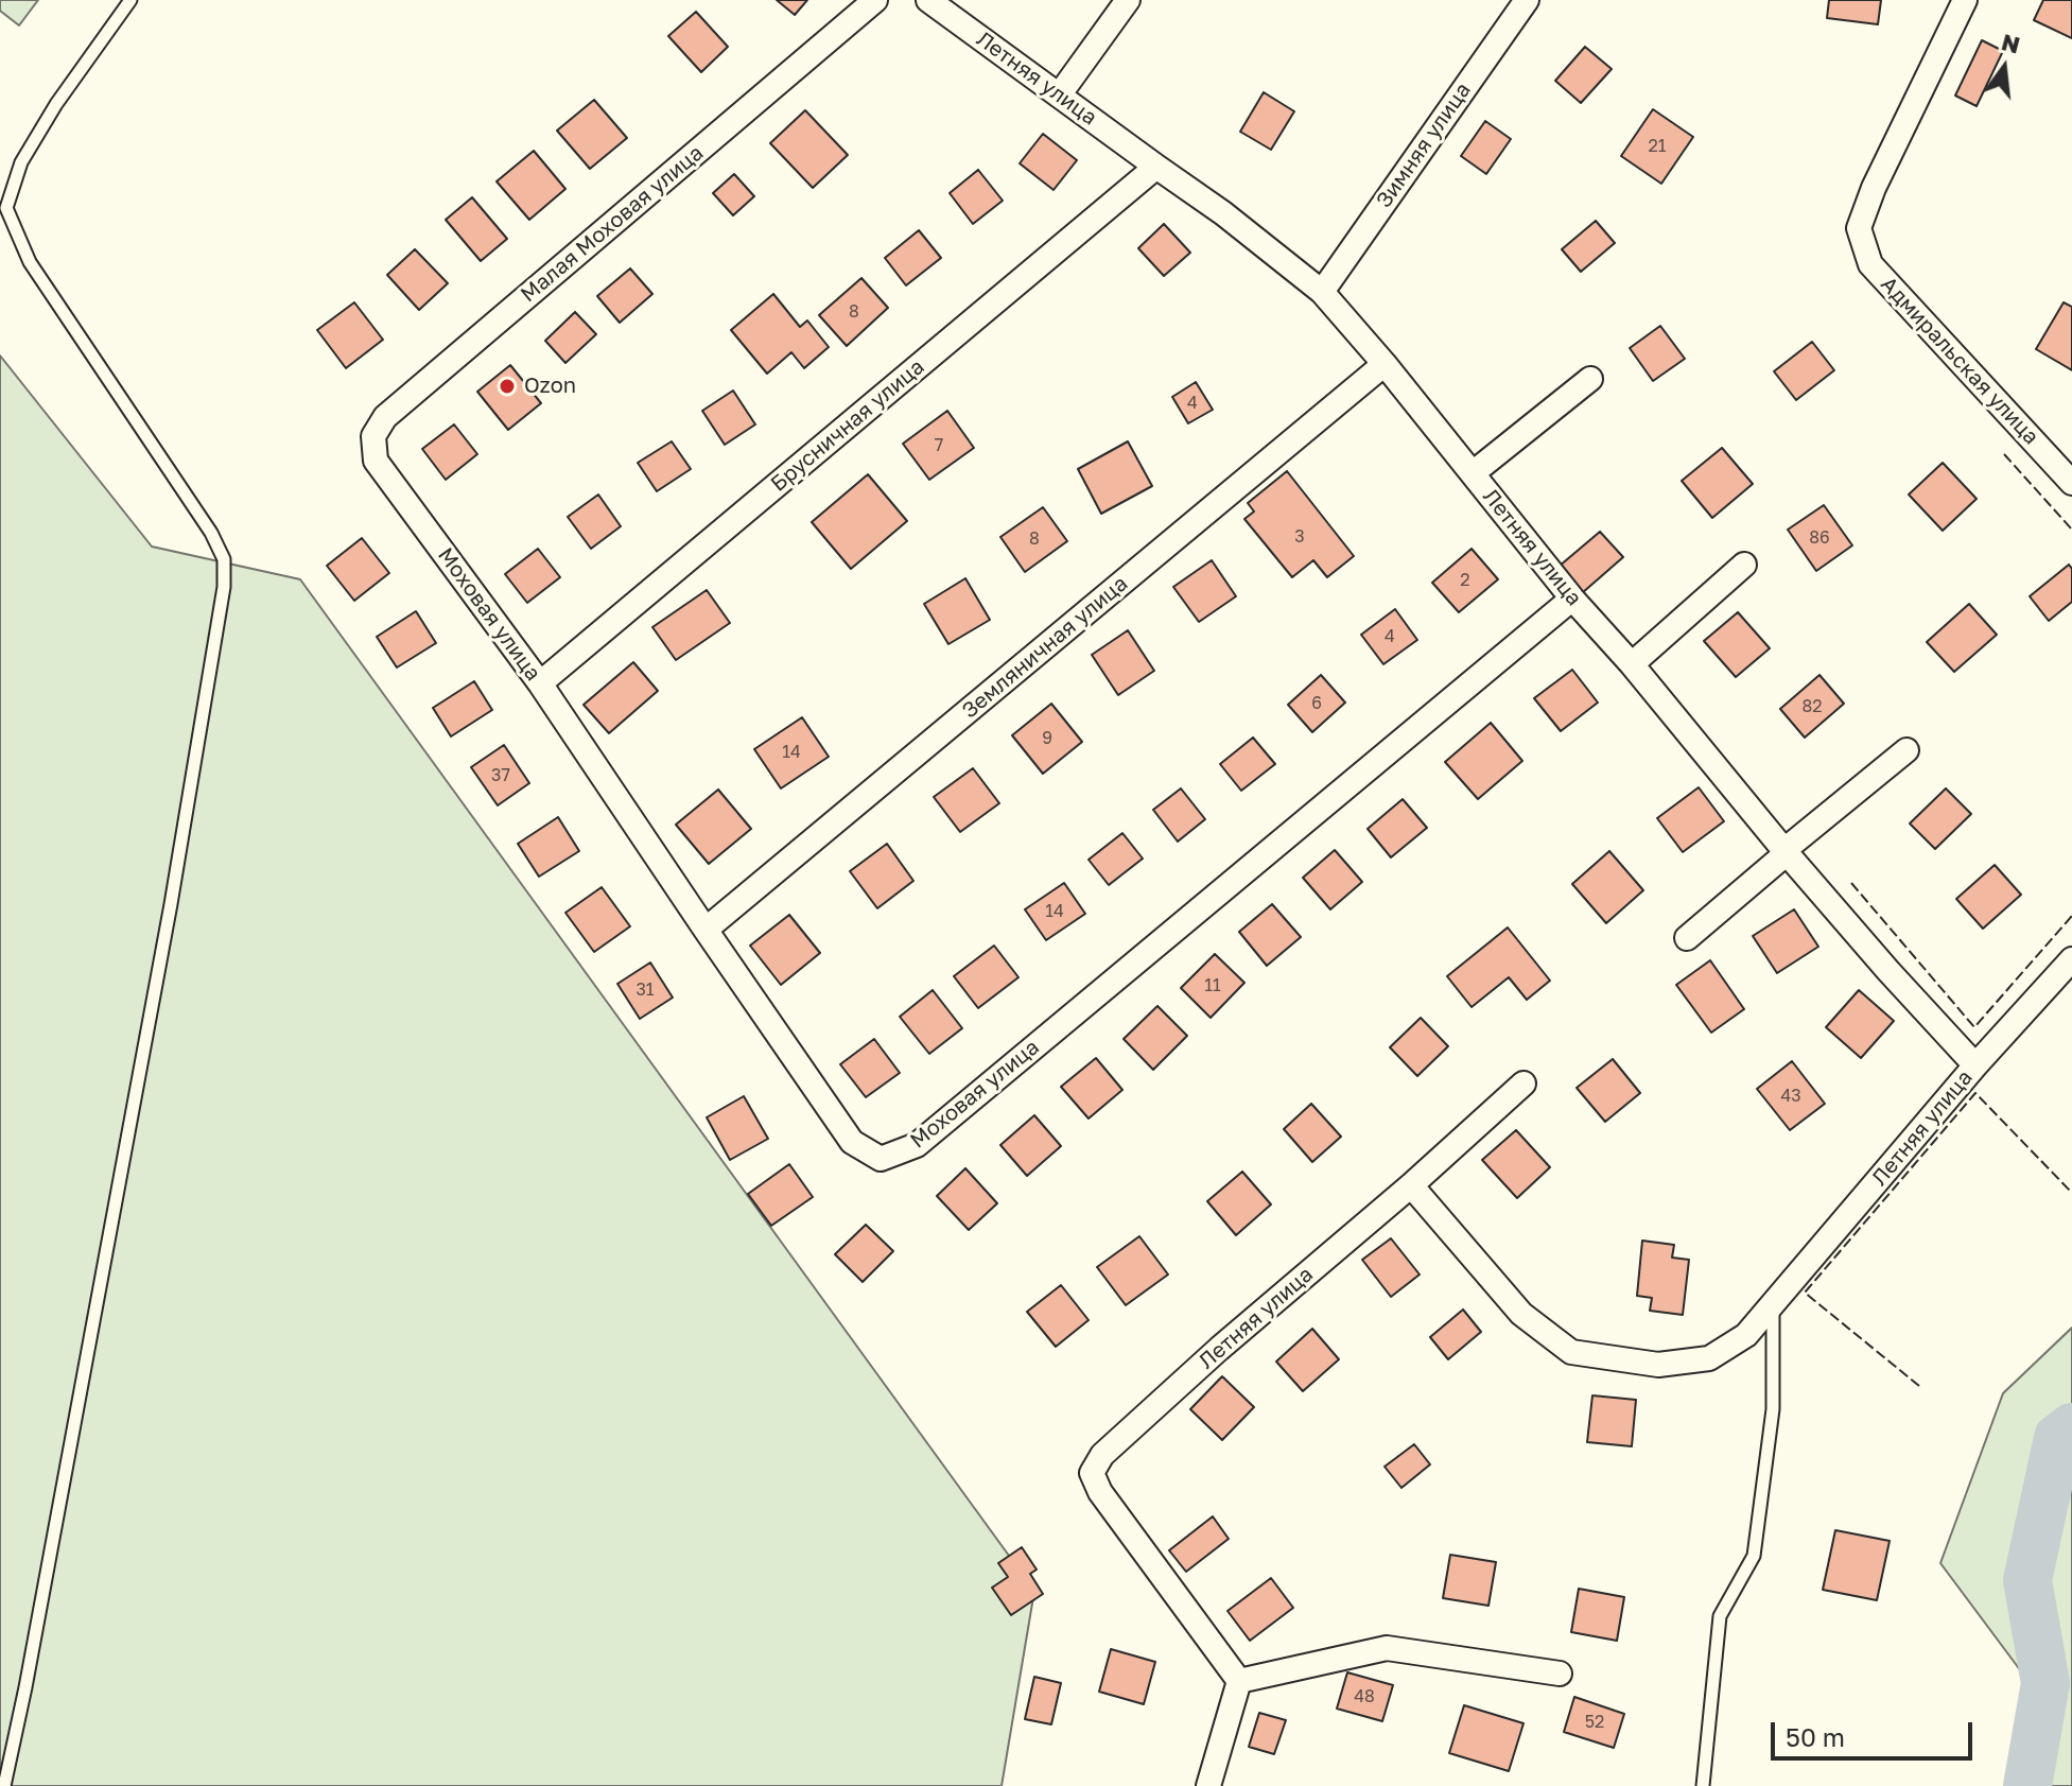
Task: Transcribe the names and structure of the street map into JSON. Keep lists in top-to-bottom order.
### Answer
{
  "streets": {
    "street": [
      "Летняя улица",
      "Зимняя улица",
      "Малая Моховая улица",
      "Адмиральская улица",
      "Брусничная улица",
      "Моховая улица",
      "Земляничная улица"
    ]
  },
  "crossings": [
    ["Летняя улица", "Зимняя улица"],
    ["Летняя улица", "Брусничная улица"],
    ["Летняя улица", "Моховая улица"],
    ["Летняя улица", "Земляничная улица"],
    ["Малая Моховая улица", "Моховая улица"],
    ["Брусничная улица", "Моховая улица"],
    ["Моховая улица", "Земляничная улица"]
  ],
  "places": ["Ozon"],
  "house_numbers": [
    "21",
    "8",
    "4",
    "7",
    "3",
    "86",
    "8",
    "2",
    "4",
    "6",
    "82",
    "9",
    "14",
    "37",
    "14",
    "11",
    "31",
    "43",
    "48",
    "52"
  ],
  "scale_bar": "50 m",
  "north": "top"
}
